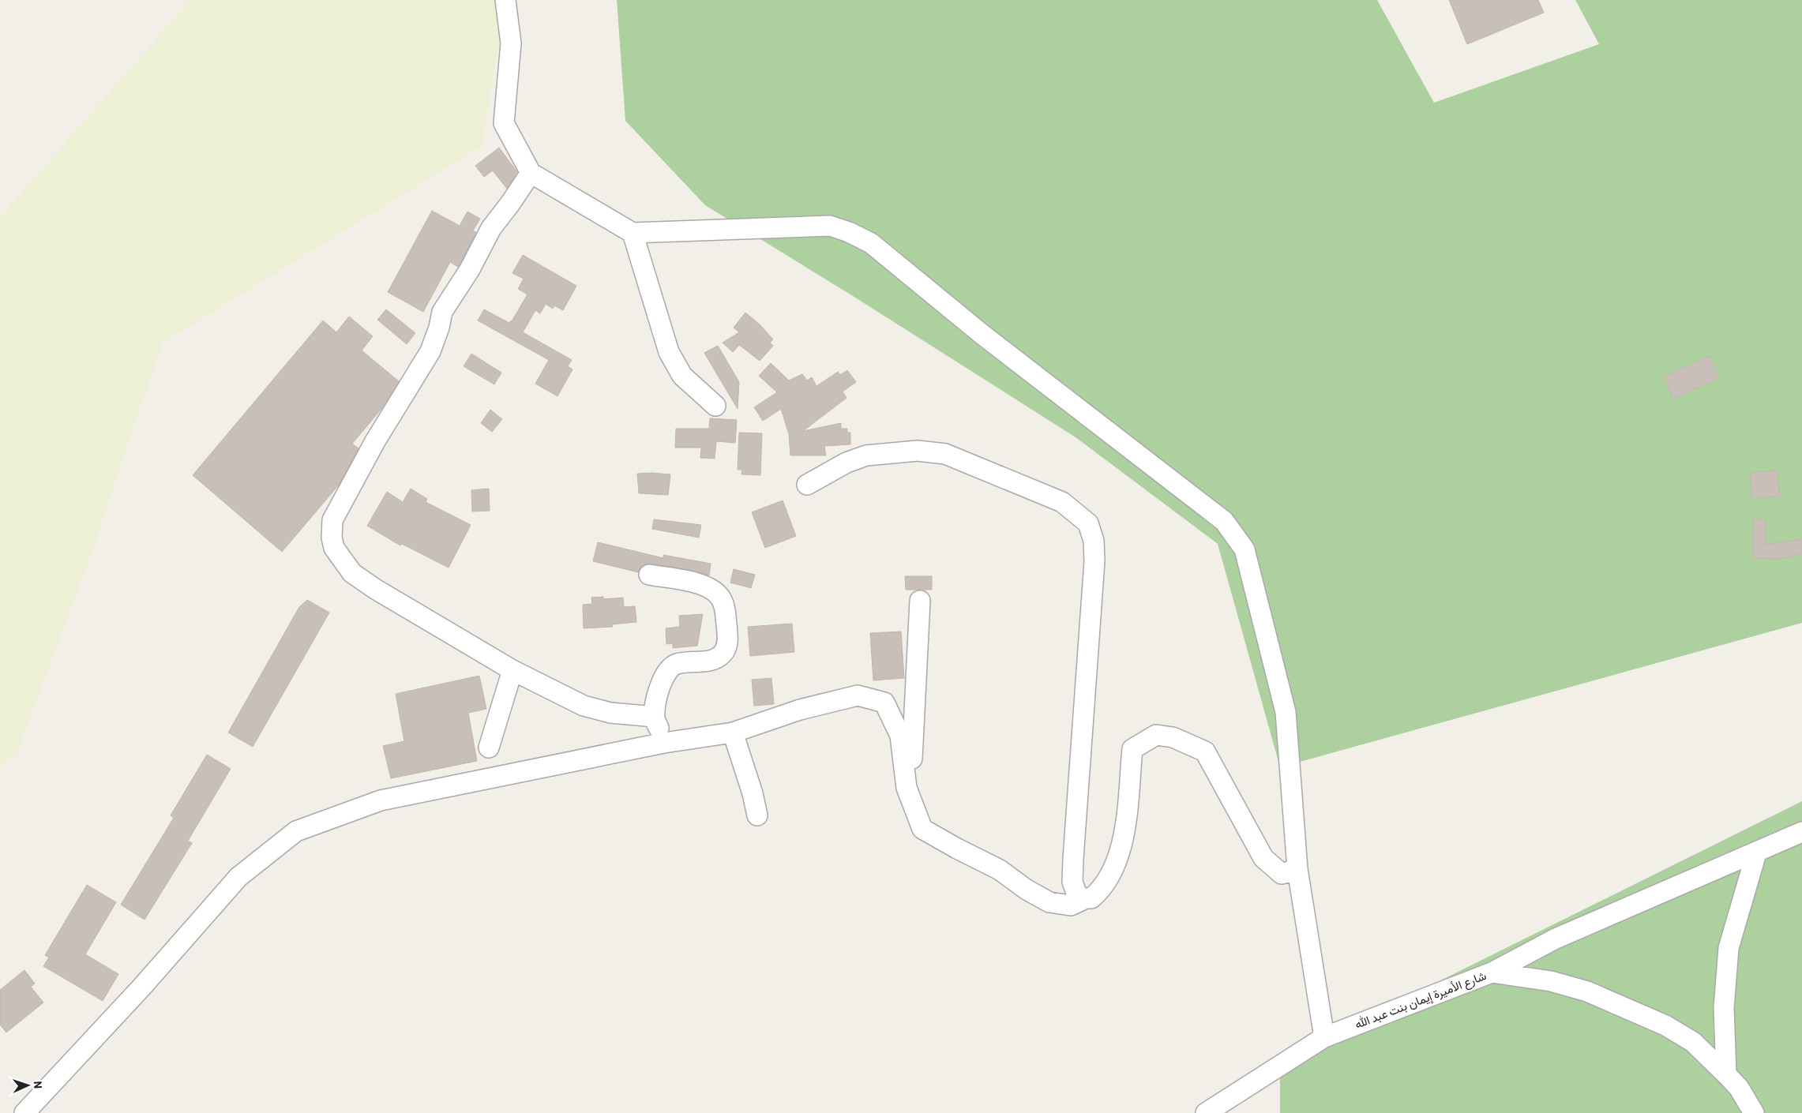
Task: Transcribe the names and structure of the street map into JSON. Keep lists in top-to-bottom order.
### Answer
{
  "streets": {
    "street": ["شارع الأميرة إيمان بنت عبد الله"]
  },
  "north": "right"
}
